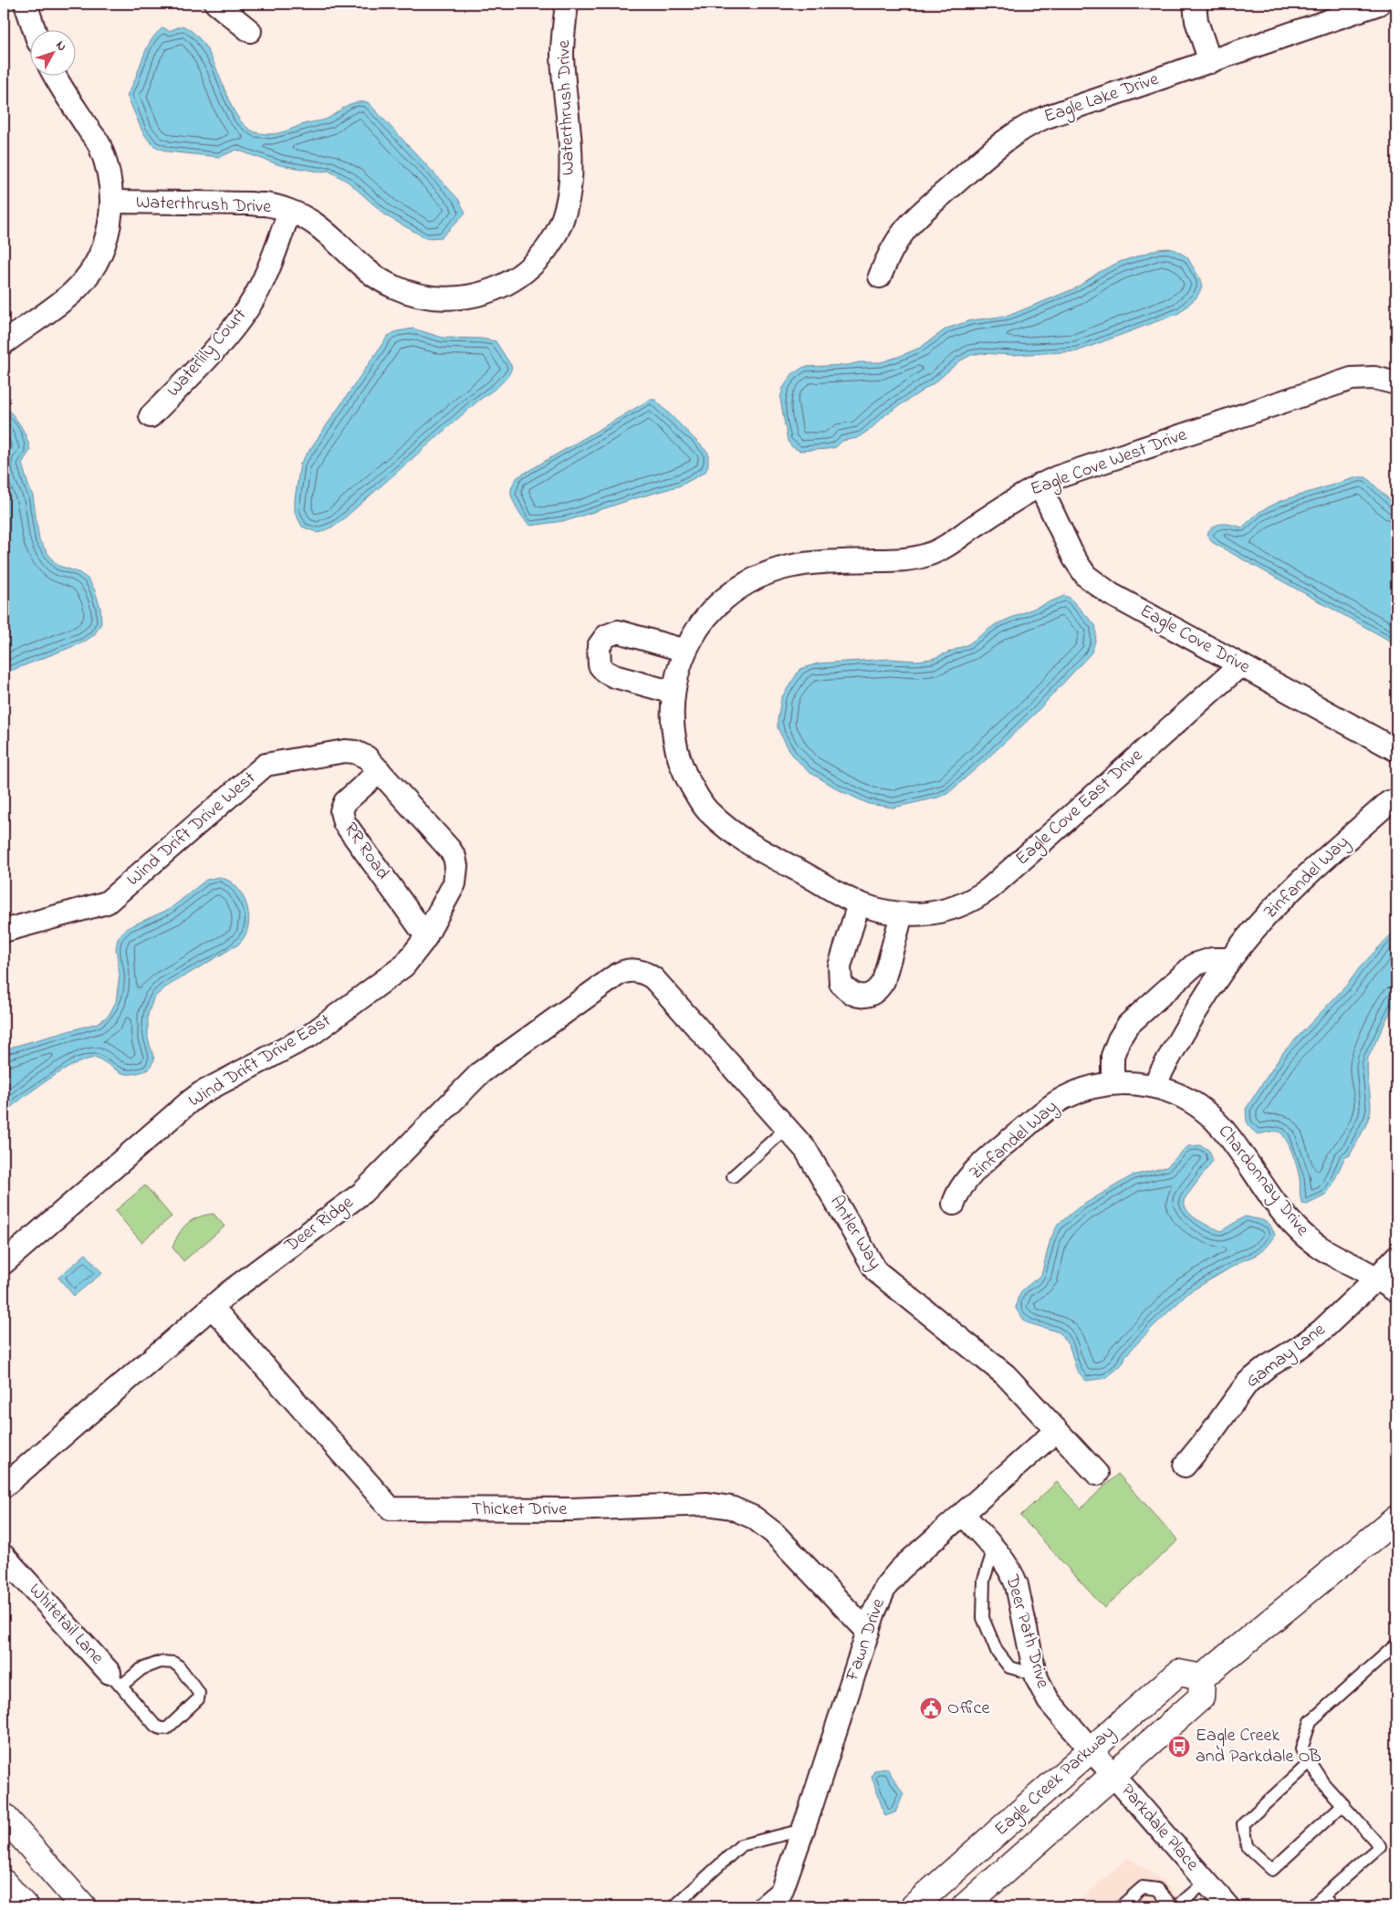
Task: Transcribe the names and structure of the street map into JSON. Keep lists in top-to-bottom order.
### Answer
{
  "streets": {
    "main road": ["Eagle Creek Parkway"],
    "street": [
      "Eagle Lake Drive",
      "Waterthrush Drive",
      "Waterlily Court",
      "Eagle Cove West Drive",
      "Eagle Cove Drive",
      "Eagle Cove East Drive",
      "Wind Drift Drive West",
      "RR Road",
      "Zinfandel Way",
      "Wind Drift Drive East",
      "Chardonnay Drive",
      "Deer Ridge",
      "Antler Way",
      "Gamay Lane",
      "Thicket Drive",
      "Whitetail Lane",
      "Deer Path Drive",
      "Fawn Drive",
      "Parkdale Place"
    ]
  },
  "crossings": [
    ["Waterthrush Drive", "Waterlily Court"],
    ["Eagle Cove West Drive", "Eagle Cove Drive"],
    ["Eagle Cove West Drive", "Eagle Cove East Drive"],
    ["Eagle Cove Drive", "Eagle Cove East Drive"],
    ["Wind Drift Drive West", "RR Road"],
    ["Wind Drift Drive West", "Wind Drift Drive East"],
    ["RR Road", "Wind Drift Drive East"],
    ["Zinfandel Way", "Chardonnay Drive"],
    ["Chardonnay Drive", "Gamay Lane"],
    ["Deer Ridge", "Antler Way"],
    ["Deer Ridge", "Thicket Drive"],
    ["Antler Way", "Fawn Drive"],
    ["Thicket Drive", "Fawn Drive"],
    ["Deer Path Drive", "Fawn Drive"],
    ["Deer Path Drive", "Eagle Creek Parkway"],
    ["Deer Path Drive", "Parkdale Place"],
    ["Eagle Creek Parkway", "Parkdale Place"]
  ],
  "places": {
    "public building": ["Office"],
    "bus stop": ["Eagle Creek and Parkdale OB"]
  },
  "north": "top right"
}
